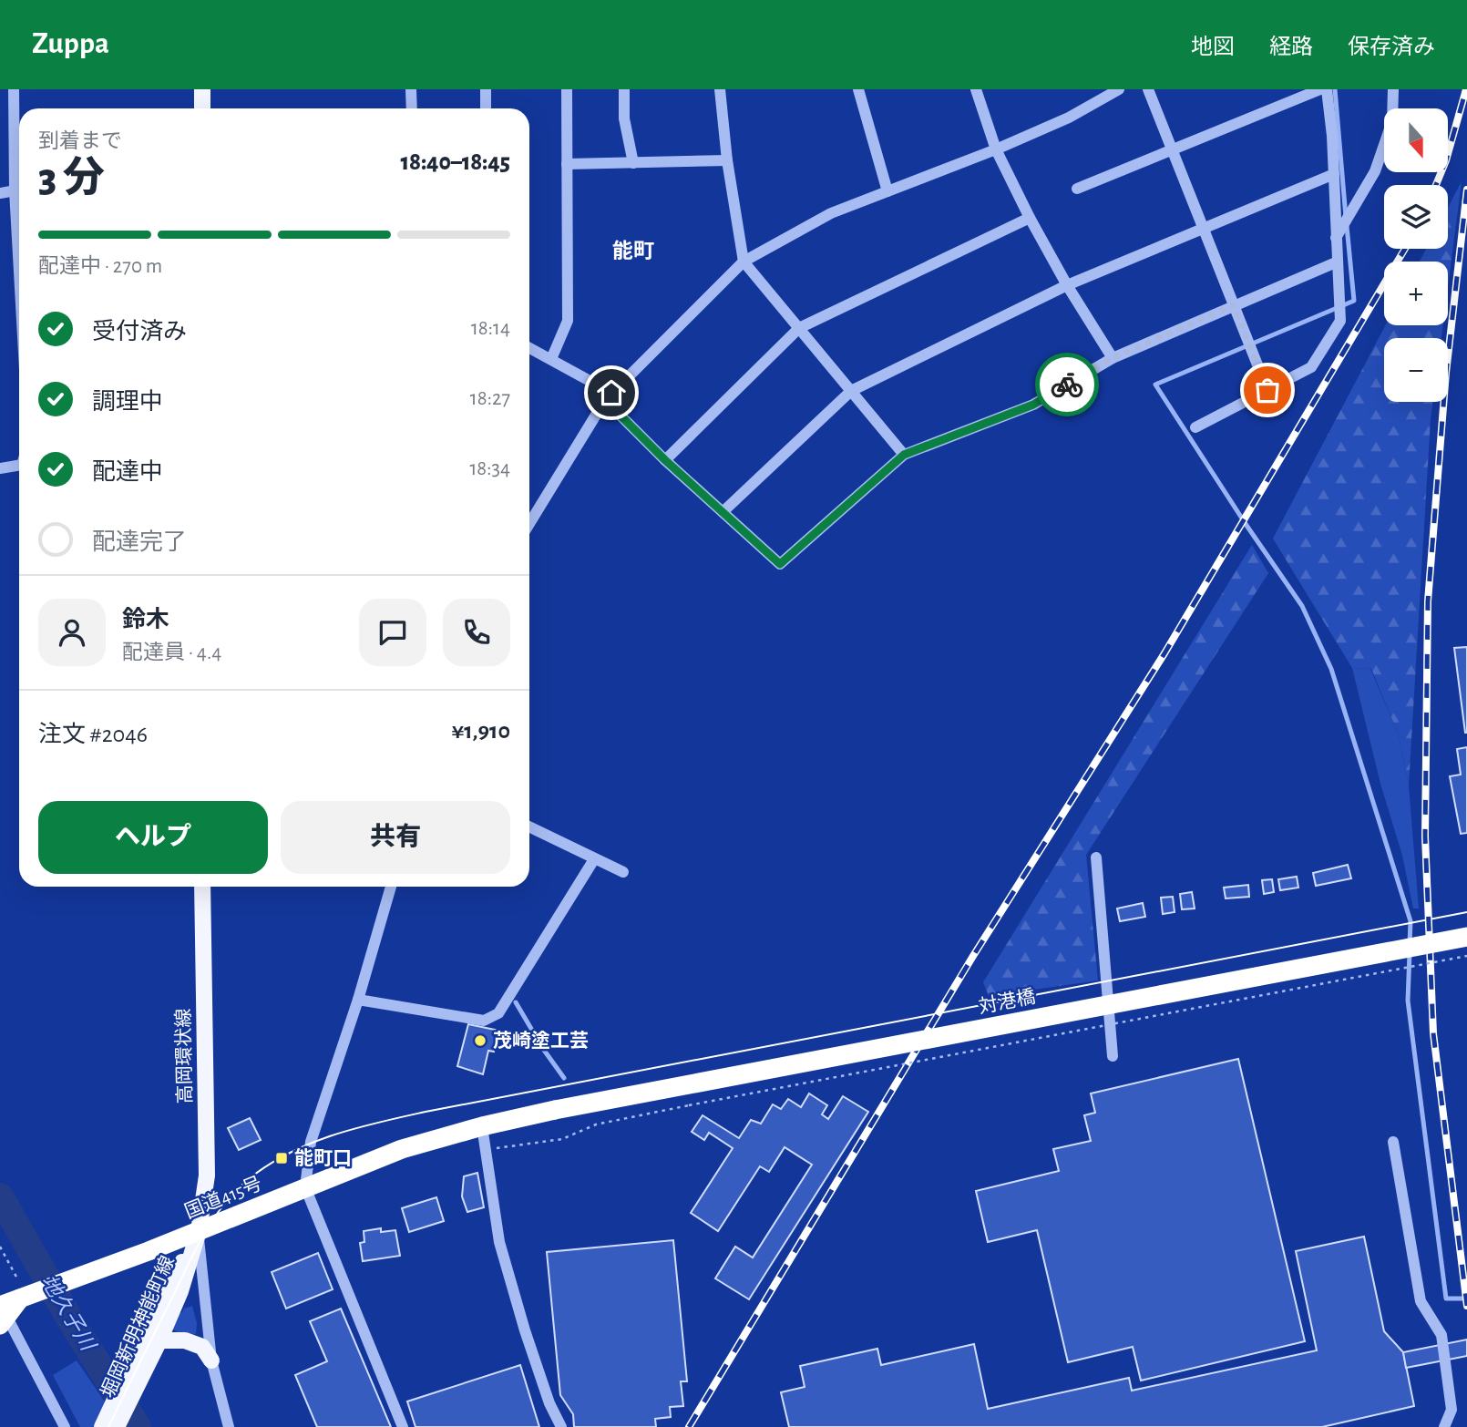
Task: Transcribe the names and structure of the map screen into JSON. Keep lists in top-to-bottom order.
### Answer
{
  "streets": {
    "highway": ["対港橋", "国道415号"],
    "main road": ["高岡環状線", "堀岡新明神能町線"]
  },
  "crossings": [
    ["対港橋", "国道415号"],
    ["高岡環状線", "国道415号"],
    ["高岡環状線", "堀岡新明神能町線"],
    ["国道415号", "堀岡新明神能町線"]
  ],
  "districts": ["能町"],
  "water": ["地久子川"],
  "places": {
    "other": ["茂崎塗工芸"],
    "transit": ["能町口"]
  },
  "north": "bottom",
  "page": {
    "header": "Zuppa",
    "nav": ["地図", "経路", "保存済み"],
    "map_buttons": ["+", "−"],
    "heading": ["3 分", "到着まで", "18:40–18:45"],
    "panel": [
      "鈴木",
      "配達員 · 4.4",
      "注文 #2046",
      "¥1,910"
    ],
    "bar": "配達中 · 270 m",
    "list": [
      ["受付済み", "18:14"],
      ["調理中", "18:27"],
      ["配達中", "18:34"],
      "配達完了"
    ],
    "buttons": ["ヘルプ", "共有"]
  }
}
